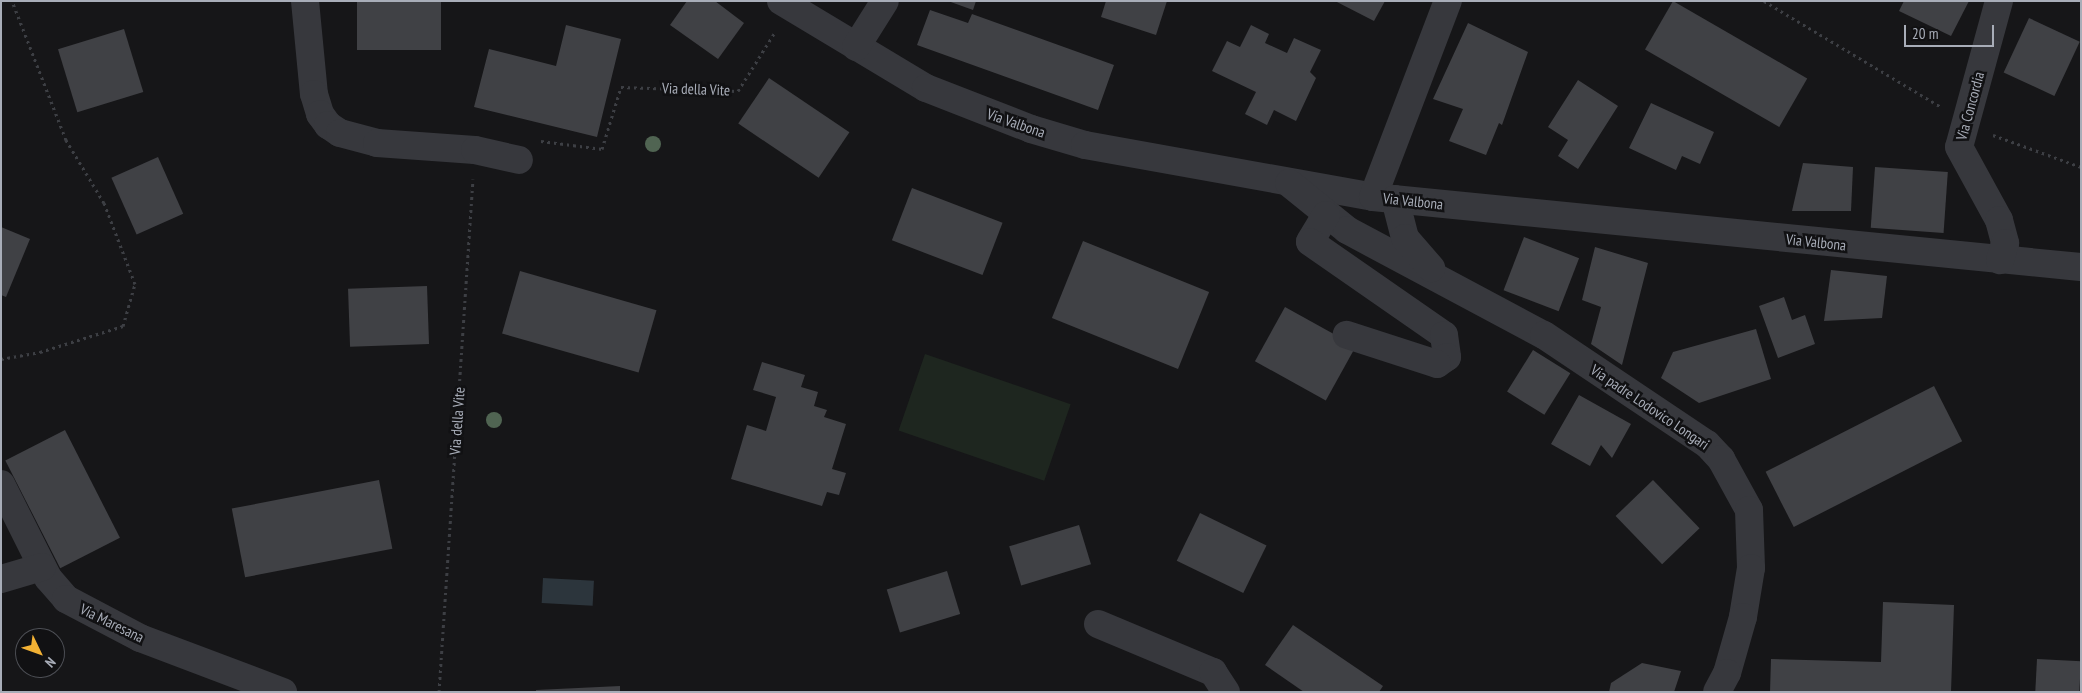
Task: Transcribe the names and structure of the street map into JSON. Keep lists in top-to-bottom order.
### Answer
{
  "streets": {
    "street": [
      "Via Concordia",
      "Via Valbona",
      "Via padre Lodovico Longari",
      "Via Maresana"
    ],
    "path": ["Via della Vite"]
  },
  "crossings": [
    ["Via della Vite", "Via Valbona"],
    ["Via Concordia", "Via Valbona"],
    ["Via Valbona", "Via padre Lodovico Longari"]
  ],
  "scale_bar": "20 m",
  "north": "bottom right"
}
